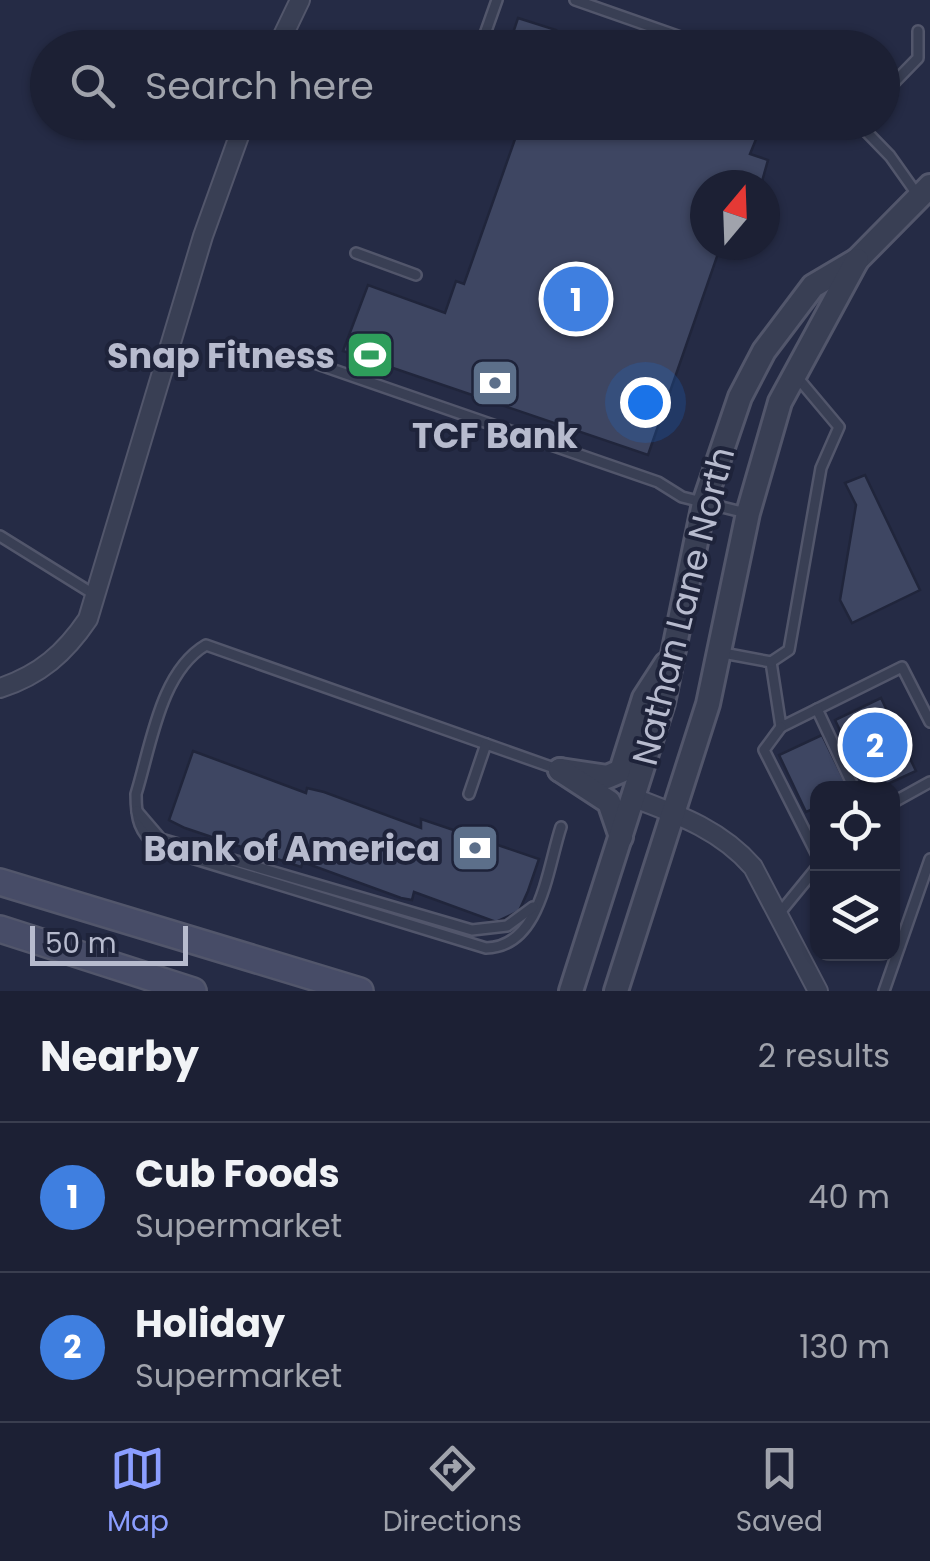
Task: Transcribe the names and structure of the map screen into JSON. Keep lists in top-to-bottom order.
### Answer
{
  "streets": {
    "street": ["Nathan Lane North"]
  },
  "places": {
    "sports": ["Snap Fitness"],
    "bank": ["TCF Bank", "Bank of America"]
  },
  "scale_bar": "50 m",
  "north": "top",
  "page": {
    "search": "Search here",
    "pins": ["1", "2"],
    "scale": "50 m",
    "heading": ["Nearby", "2 results"],
    "list": [
      {
        "mark": "1",
        "name": "Cub Foods",
        "note": "Supermarket",
        "value": "40 m"
      },
      {
        "mark": "2",
        "name": "Holiday",
        "note": "Supermarket",
        "value": "130 m"
      }
    ],
    "nav": ["Map", "Directions", "Saved"]
  }
}
